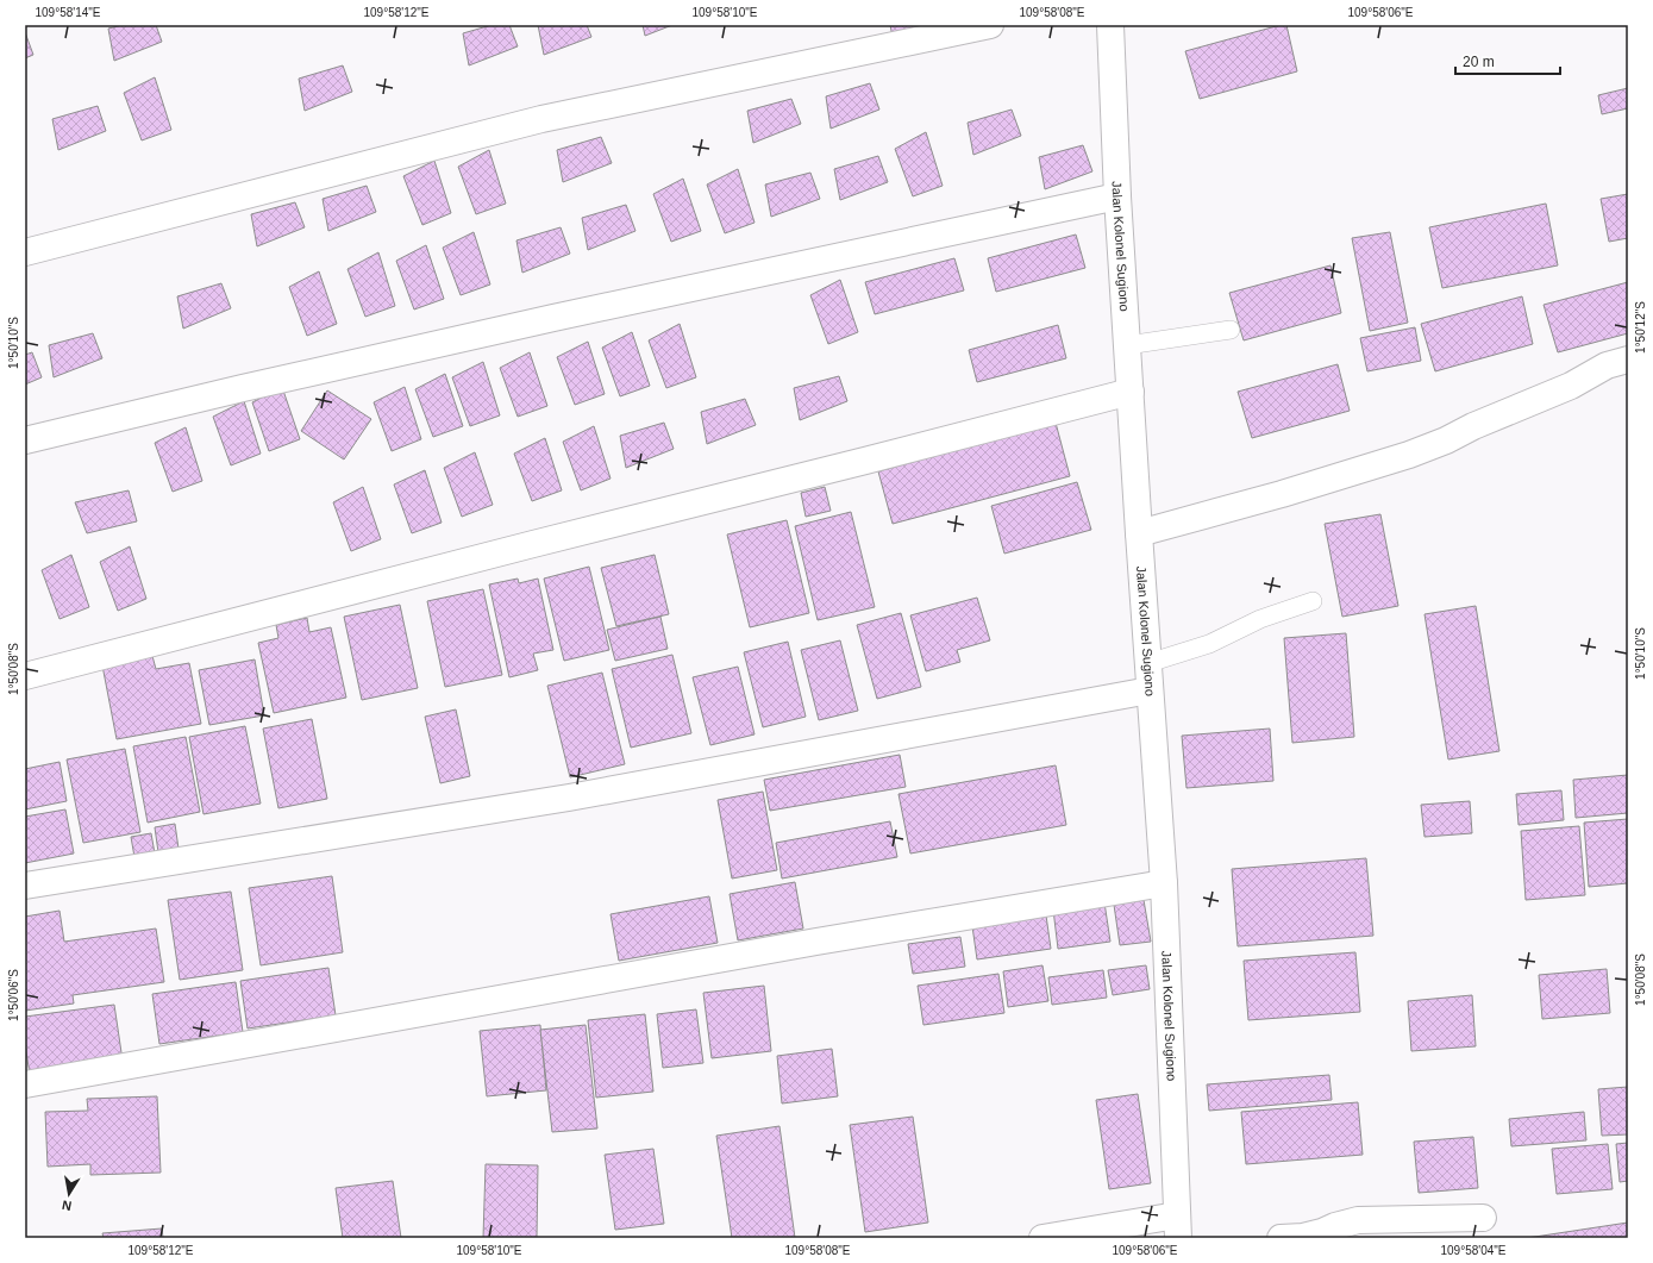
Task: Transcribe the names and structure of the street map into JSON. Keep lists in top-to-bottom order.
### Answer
{
  "streets": {
    "street": ["Jalan Kolonel Sugiono"]
  },
  "scale_bar": "20 m",
  "north": "bottom",
  "coordinates": [
    "109°58'14\"E",
    "109°58'12\"E",
    "109°58'10\"E",
    "109°58'08\"E",
    "109°58'06\"E",
    "1°50'12\"S",
    "1°50'10\"S",
    "1°50'08\"S",
    "1°50'06\"S",
    "109°58'04\"E"
  ]
}
